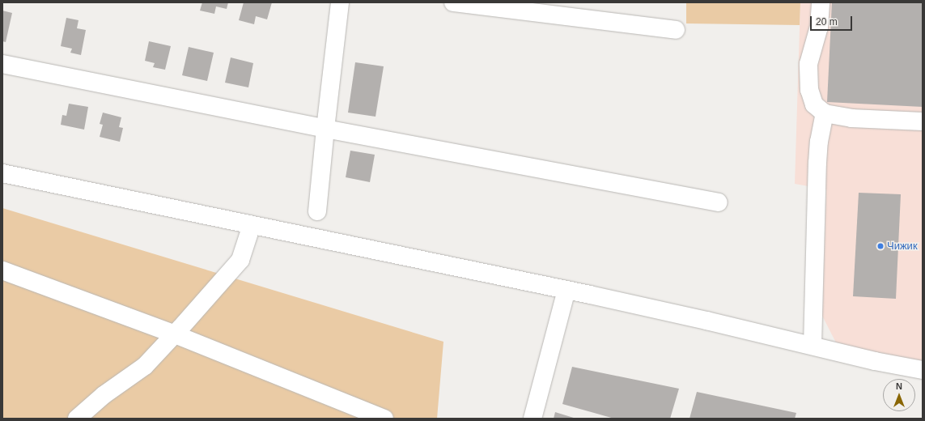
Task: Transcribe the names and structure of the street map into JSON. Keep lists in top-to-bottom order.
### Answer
{
  "places": ["Чижик"],
  "scale_bar": "20 m",
  "north": "top"
}
